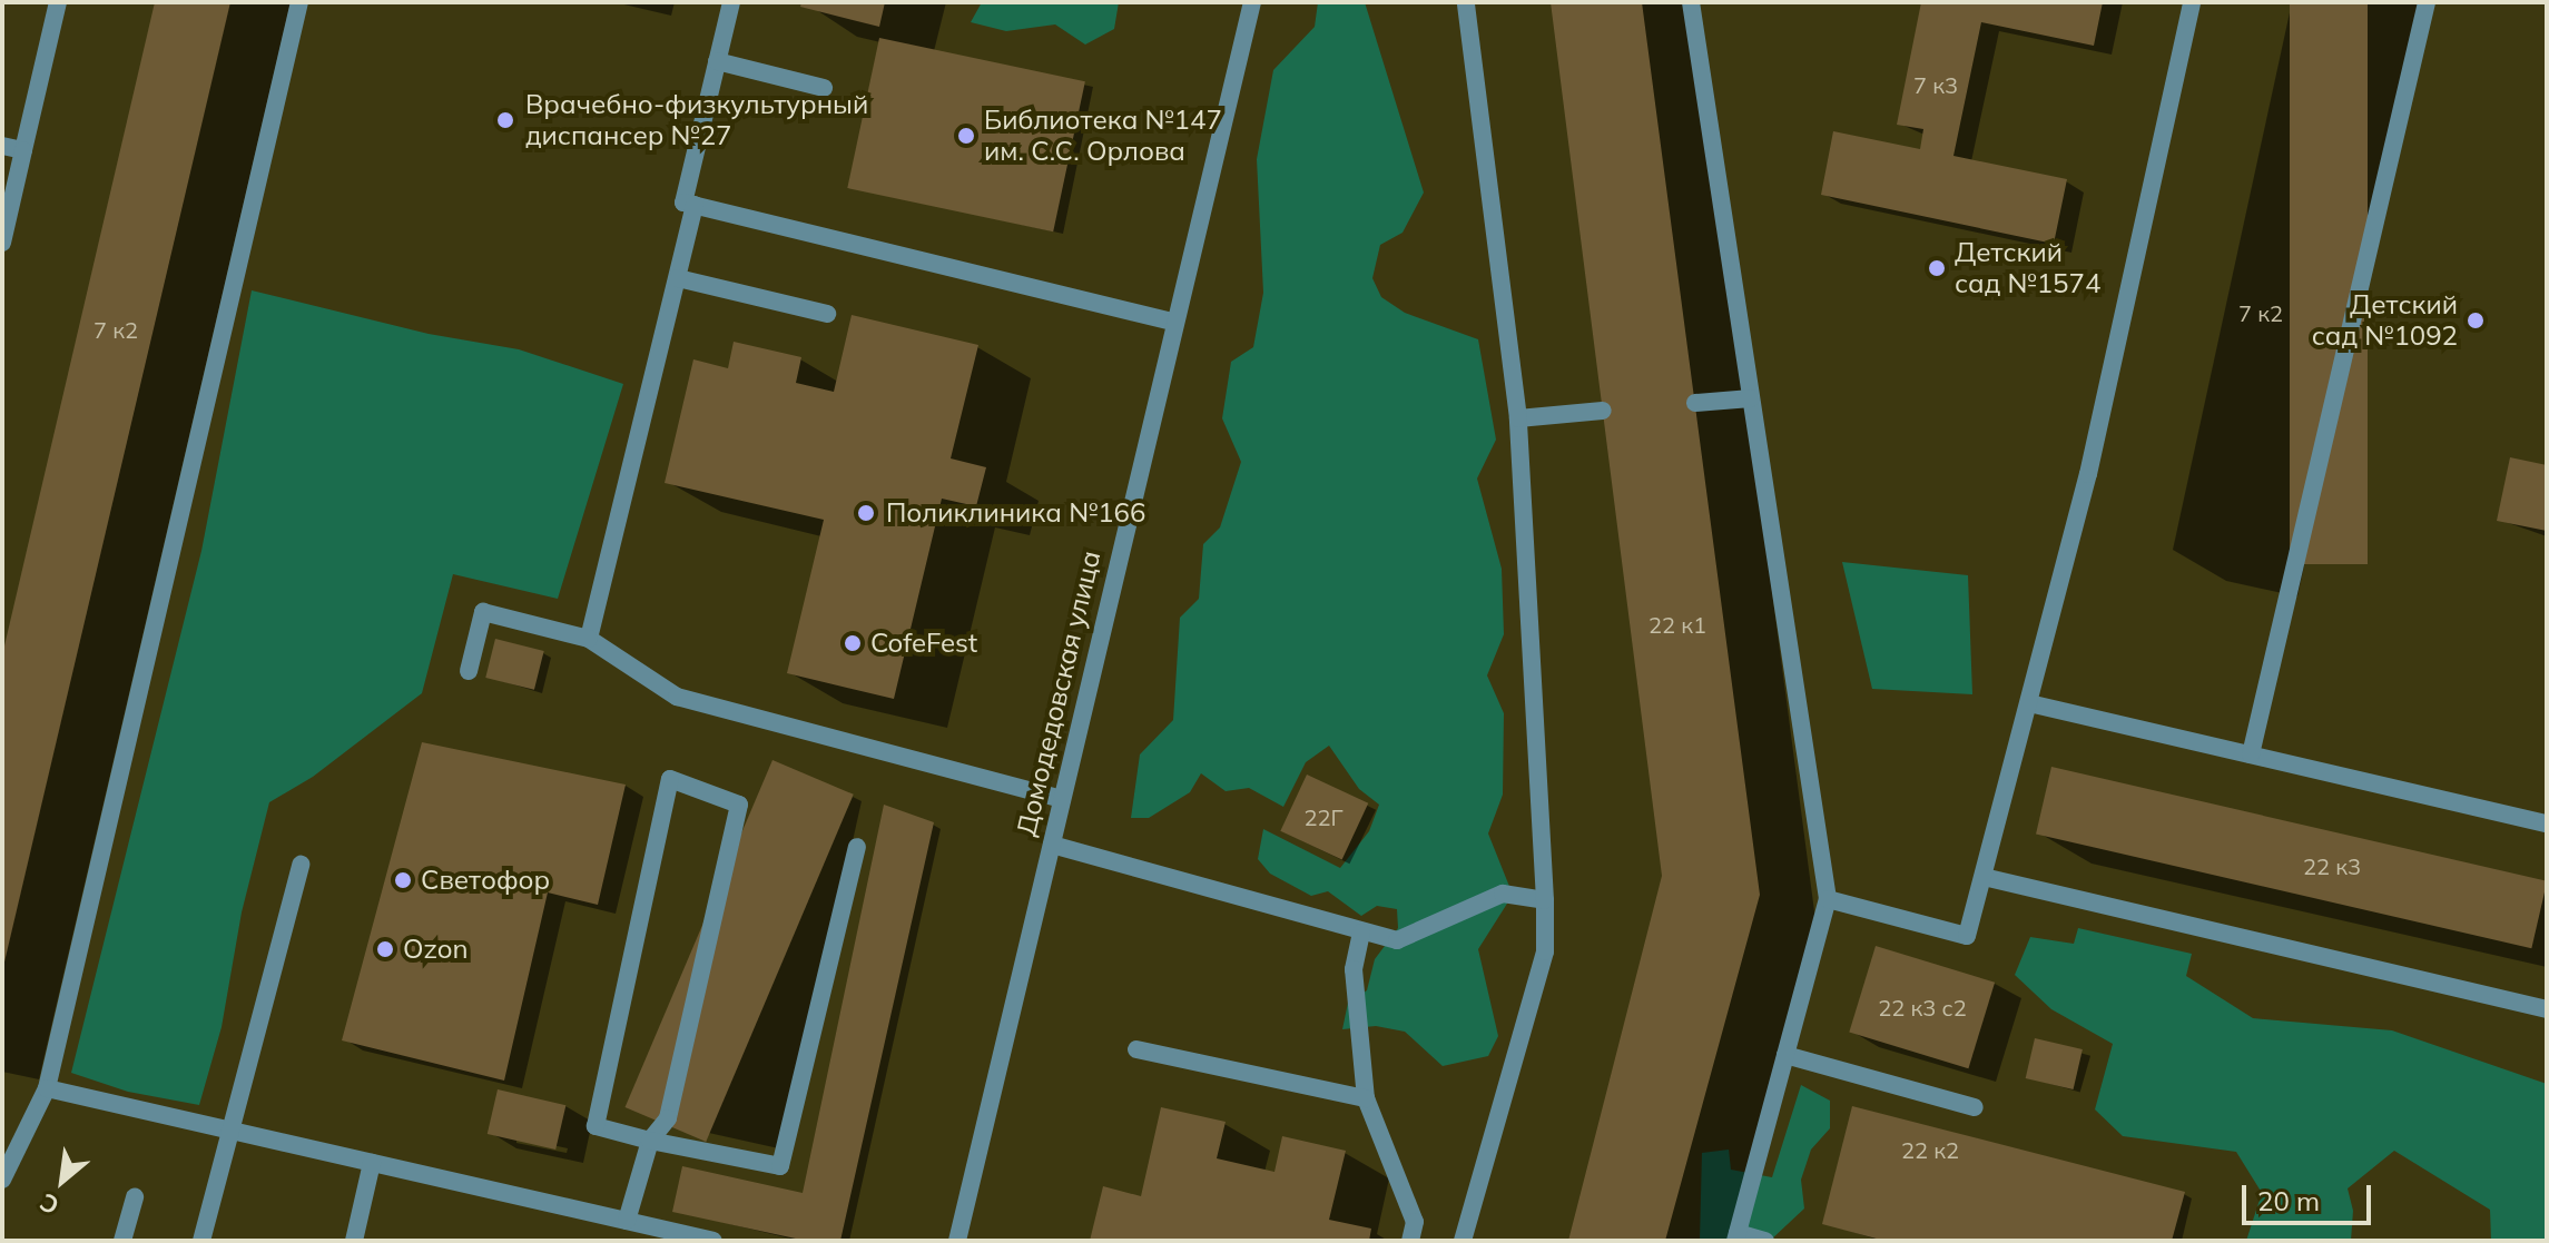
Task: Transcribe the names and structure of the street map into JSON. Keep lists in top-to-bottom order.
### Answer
{
  "streets": {
    "street": ["Домодедовская улица"]
  },
  "places": [
    "Врачебно-физкультурный диспансер №27",
    "Библиотека №147 им. С.С. Орлова",
    "Детский сад №1574",
    "Детский сад №1092",
    "Поликлиника №166",
    "CofeFest",
    "Светофор",
    "Ozon"
  ],
  "house_numbers": [
    "7 к3",
    "7 к2",
    "7 к2",
    "22 к1",
    "22Г",
    "22 к3",
    "22 к3 с2",
    "22 к2"
  ],
  "scale_bar": "20 m",
  "north": "bottom left"
}
